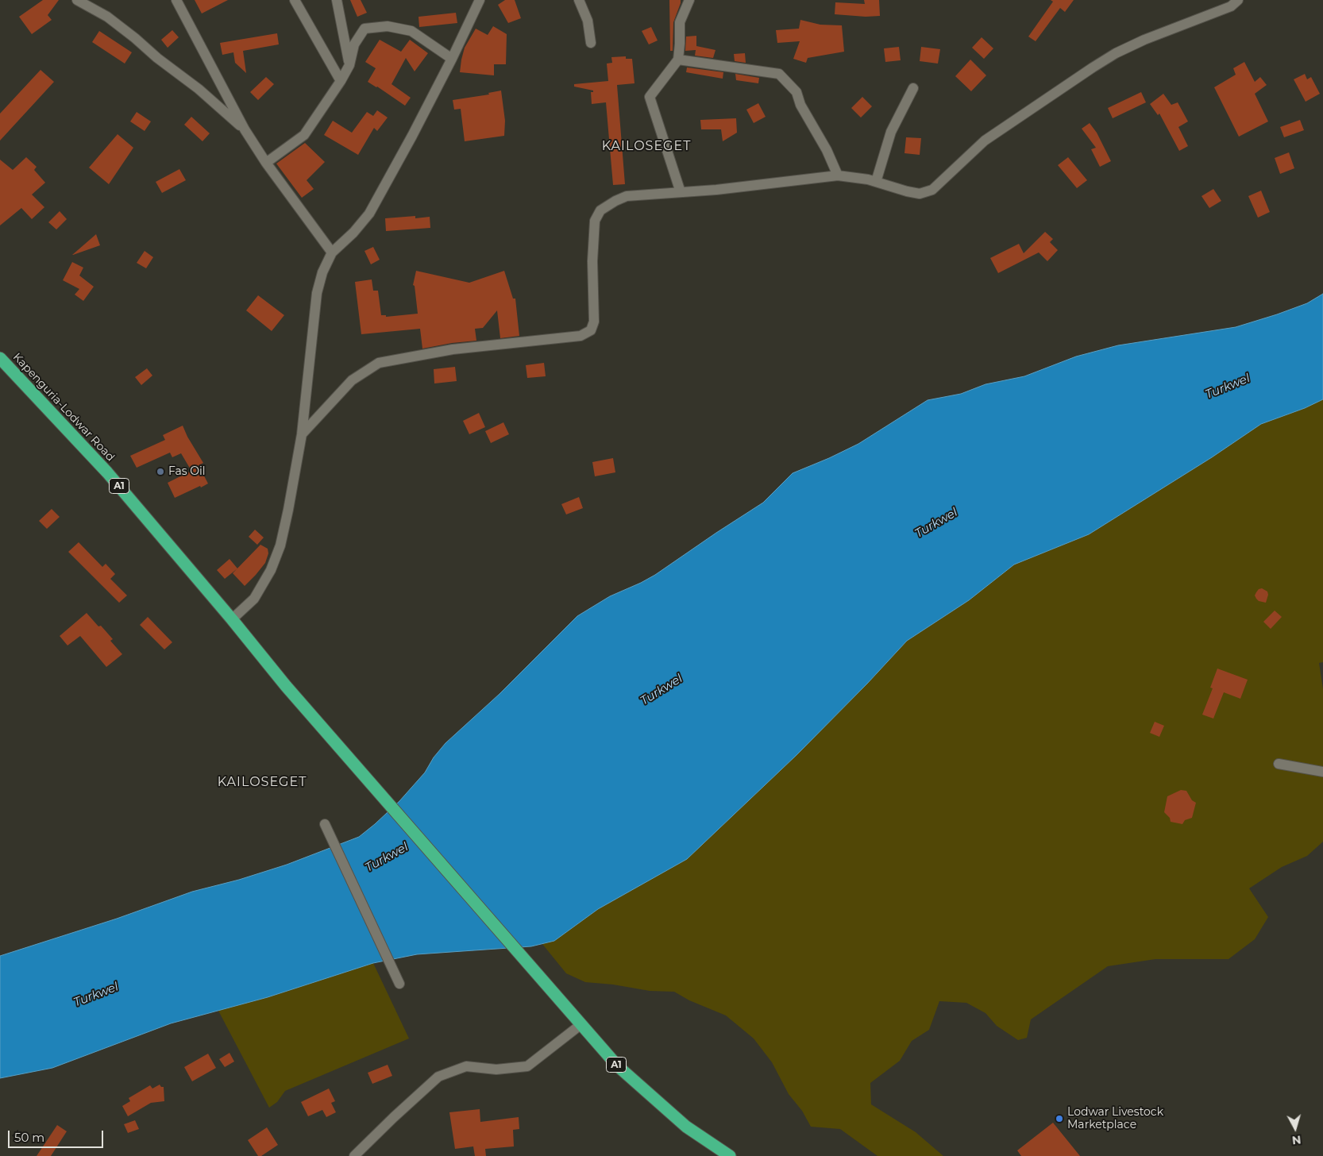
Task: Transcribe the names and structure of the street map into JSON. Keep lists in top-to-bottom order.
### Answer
{
  "streets": {
    "highway": ["Kapenguria-Lodwar Road", "A1"]
  },
  "crossings": [
    ["Kapenguria-Lodwar Road", "A1"]
  ],
  "districts": ["KAILOSEGET", "KAILOSEGET"],
  "water": ["Turkwel"],
  "places": ["Fas Oil", "Lodwar Livestock Marketplace"],
  "scale_bar": "50 m",
  "north": "bottom"
}
